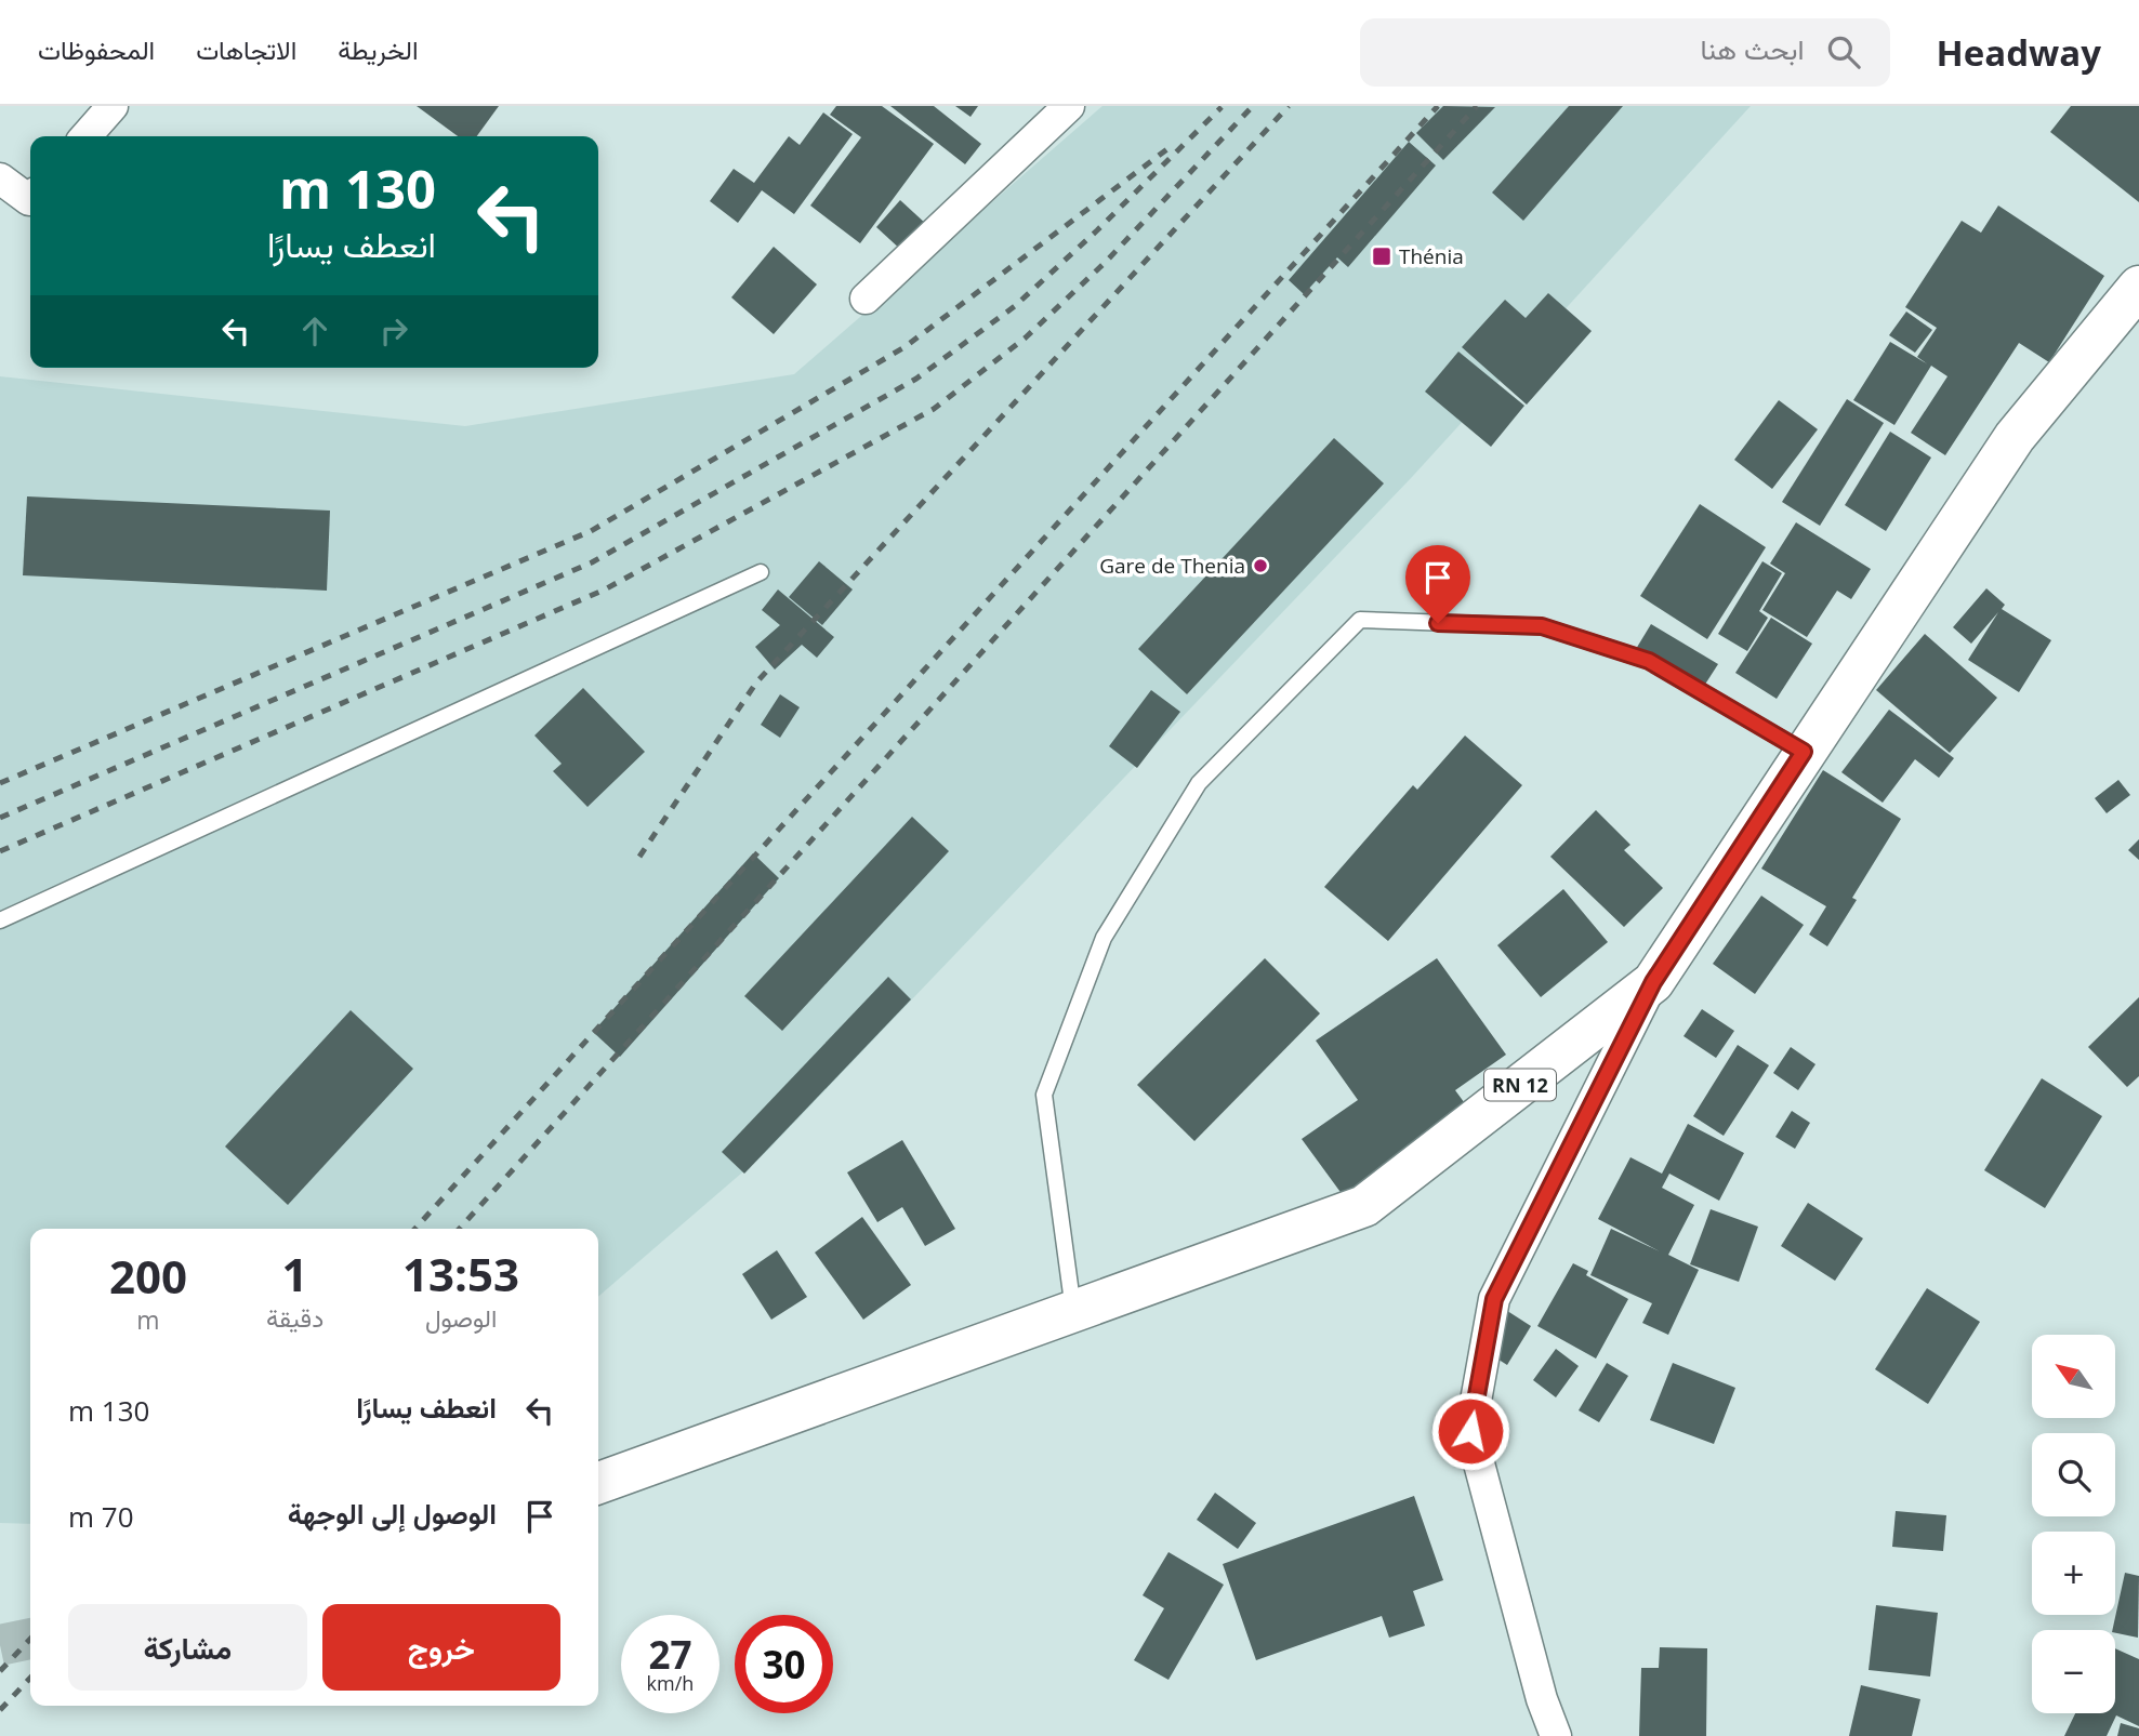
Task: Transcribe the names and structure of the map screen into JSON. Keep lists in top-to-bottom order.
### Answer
{
  "streets": {
    "main road": ["RN 12"]
  },
  "places": {
    "transit": ["Thénia"],
    "other": ["Gare de Thenia"]
  },
  "north": "top left",
  "page": {
    "header": "Headway",
    "search": "ابحث هنا",
    "nav": ["الخريطة", "الاتجاهات", "المحفوظات"],
    "turn": ["130 m", "انعطف يسارًا"],
    "eta": [
      "13:53",
      "الوصول",
      "1",
      "دقيقة",
      "200",
      "m"
    ],
    "map_buttons": ["+", "−"],
    "list": [
      {
        "name": "انعطف يسارًا",
        "value": "130 m"
      },
      {
        "name": "الوصول إلى الوجهة",
        "value": "70 m"
      }
    ],
    "buttons": ["خروج", "مشاركة"],
    "speed": "27 km/h",
    "limit": "30"
  }
}
